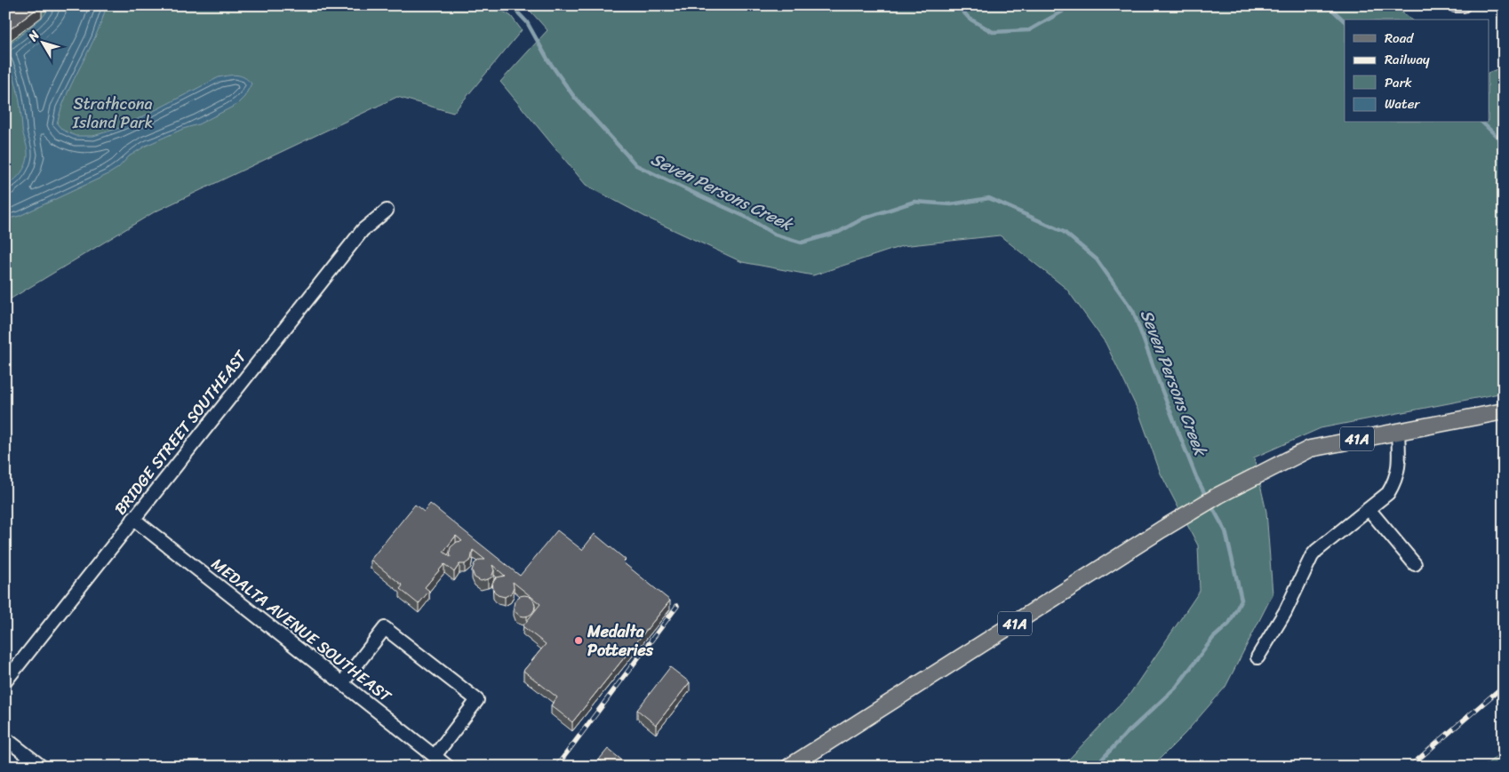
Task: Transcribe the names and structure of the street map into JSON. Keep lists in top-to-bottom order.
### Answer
{
  "streets": {
    "main road": ["41A"],
    "street": ["BRIDGE STREET SOUTHEAST", "MEDALTA AVENUE SOUTHEAST"]
  },
  "crossings": [
    ["BRIDGE STREET SOUTHEAST", "MEDALTA AVENUE SOUTHEAST"]
  ],
  "water": ["Seven Persons Creek"],
  "parks": ["Strathcona Island Park"],
  "places": ["Medalta Potteries"],
  "legend": [
    "Road",
    "Railway",
    "Park",
    "Water"
  ],
  "north": "top left"
}
